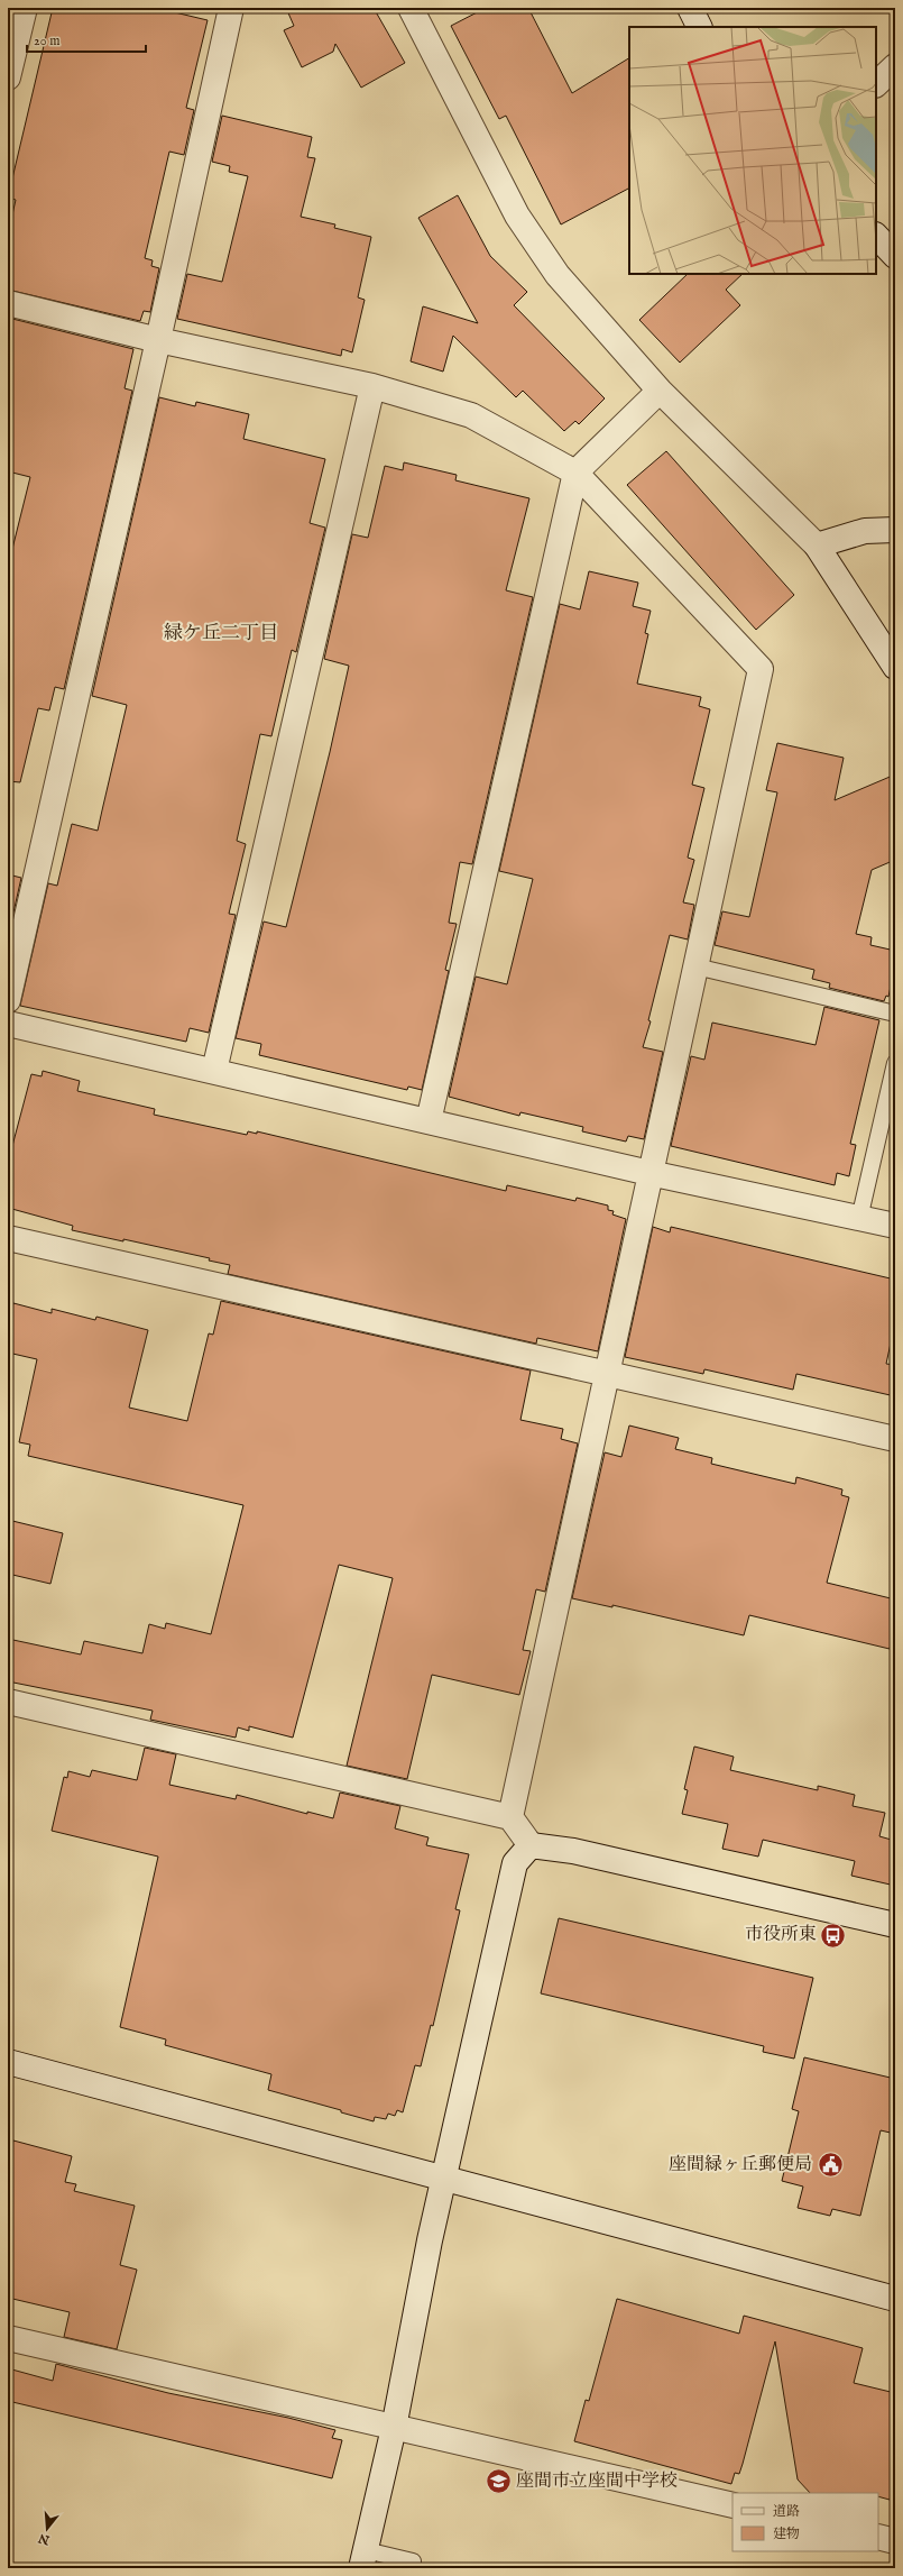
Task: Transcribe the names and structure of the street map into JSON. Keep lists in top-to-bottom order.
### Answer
{
  "districts": ["緑ケ丘二丁目"],
  "places": {
    "bus stop": ["市役所東"],
    "public building": ["座間緑ヶ丘郵便局"],
    "school or university": ["座間市立座間中学校"]
  },
  "legend": ["道路", "建物"],
  "scale_bar": "20 m",
  "north": "bottom"
}
